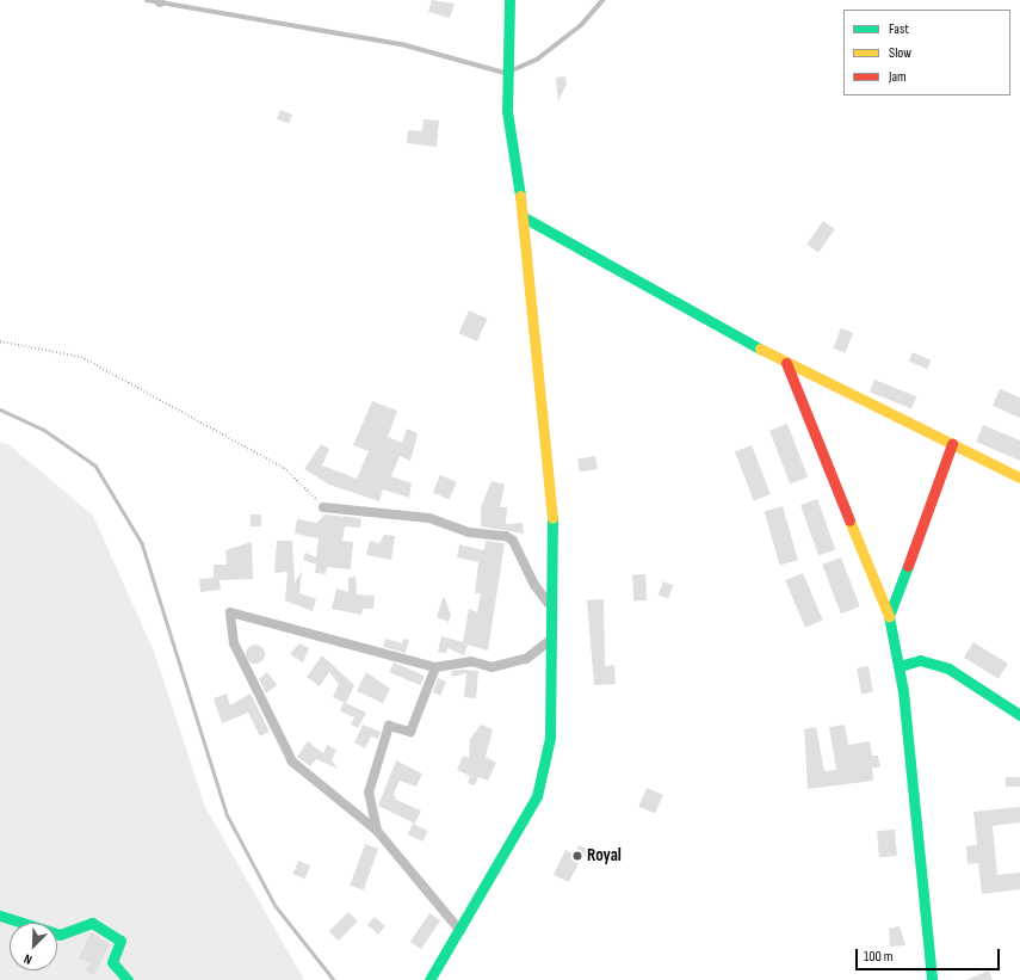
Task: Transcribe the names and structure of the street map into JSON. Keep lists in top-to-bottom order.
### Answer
{
  "places": ["Royal"],
  "legend": ["Fast", "Slow", "Jam"],
  "scale_bar": "100 m",
  "north": "bottom left"
}
